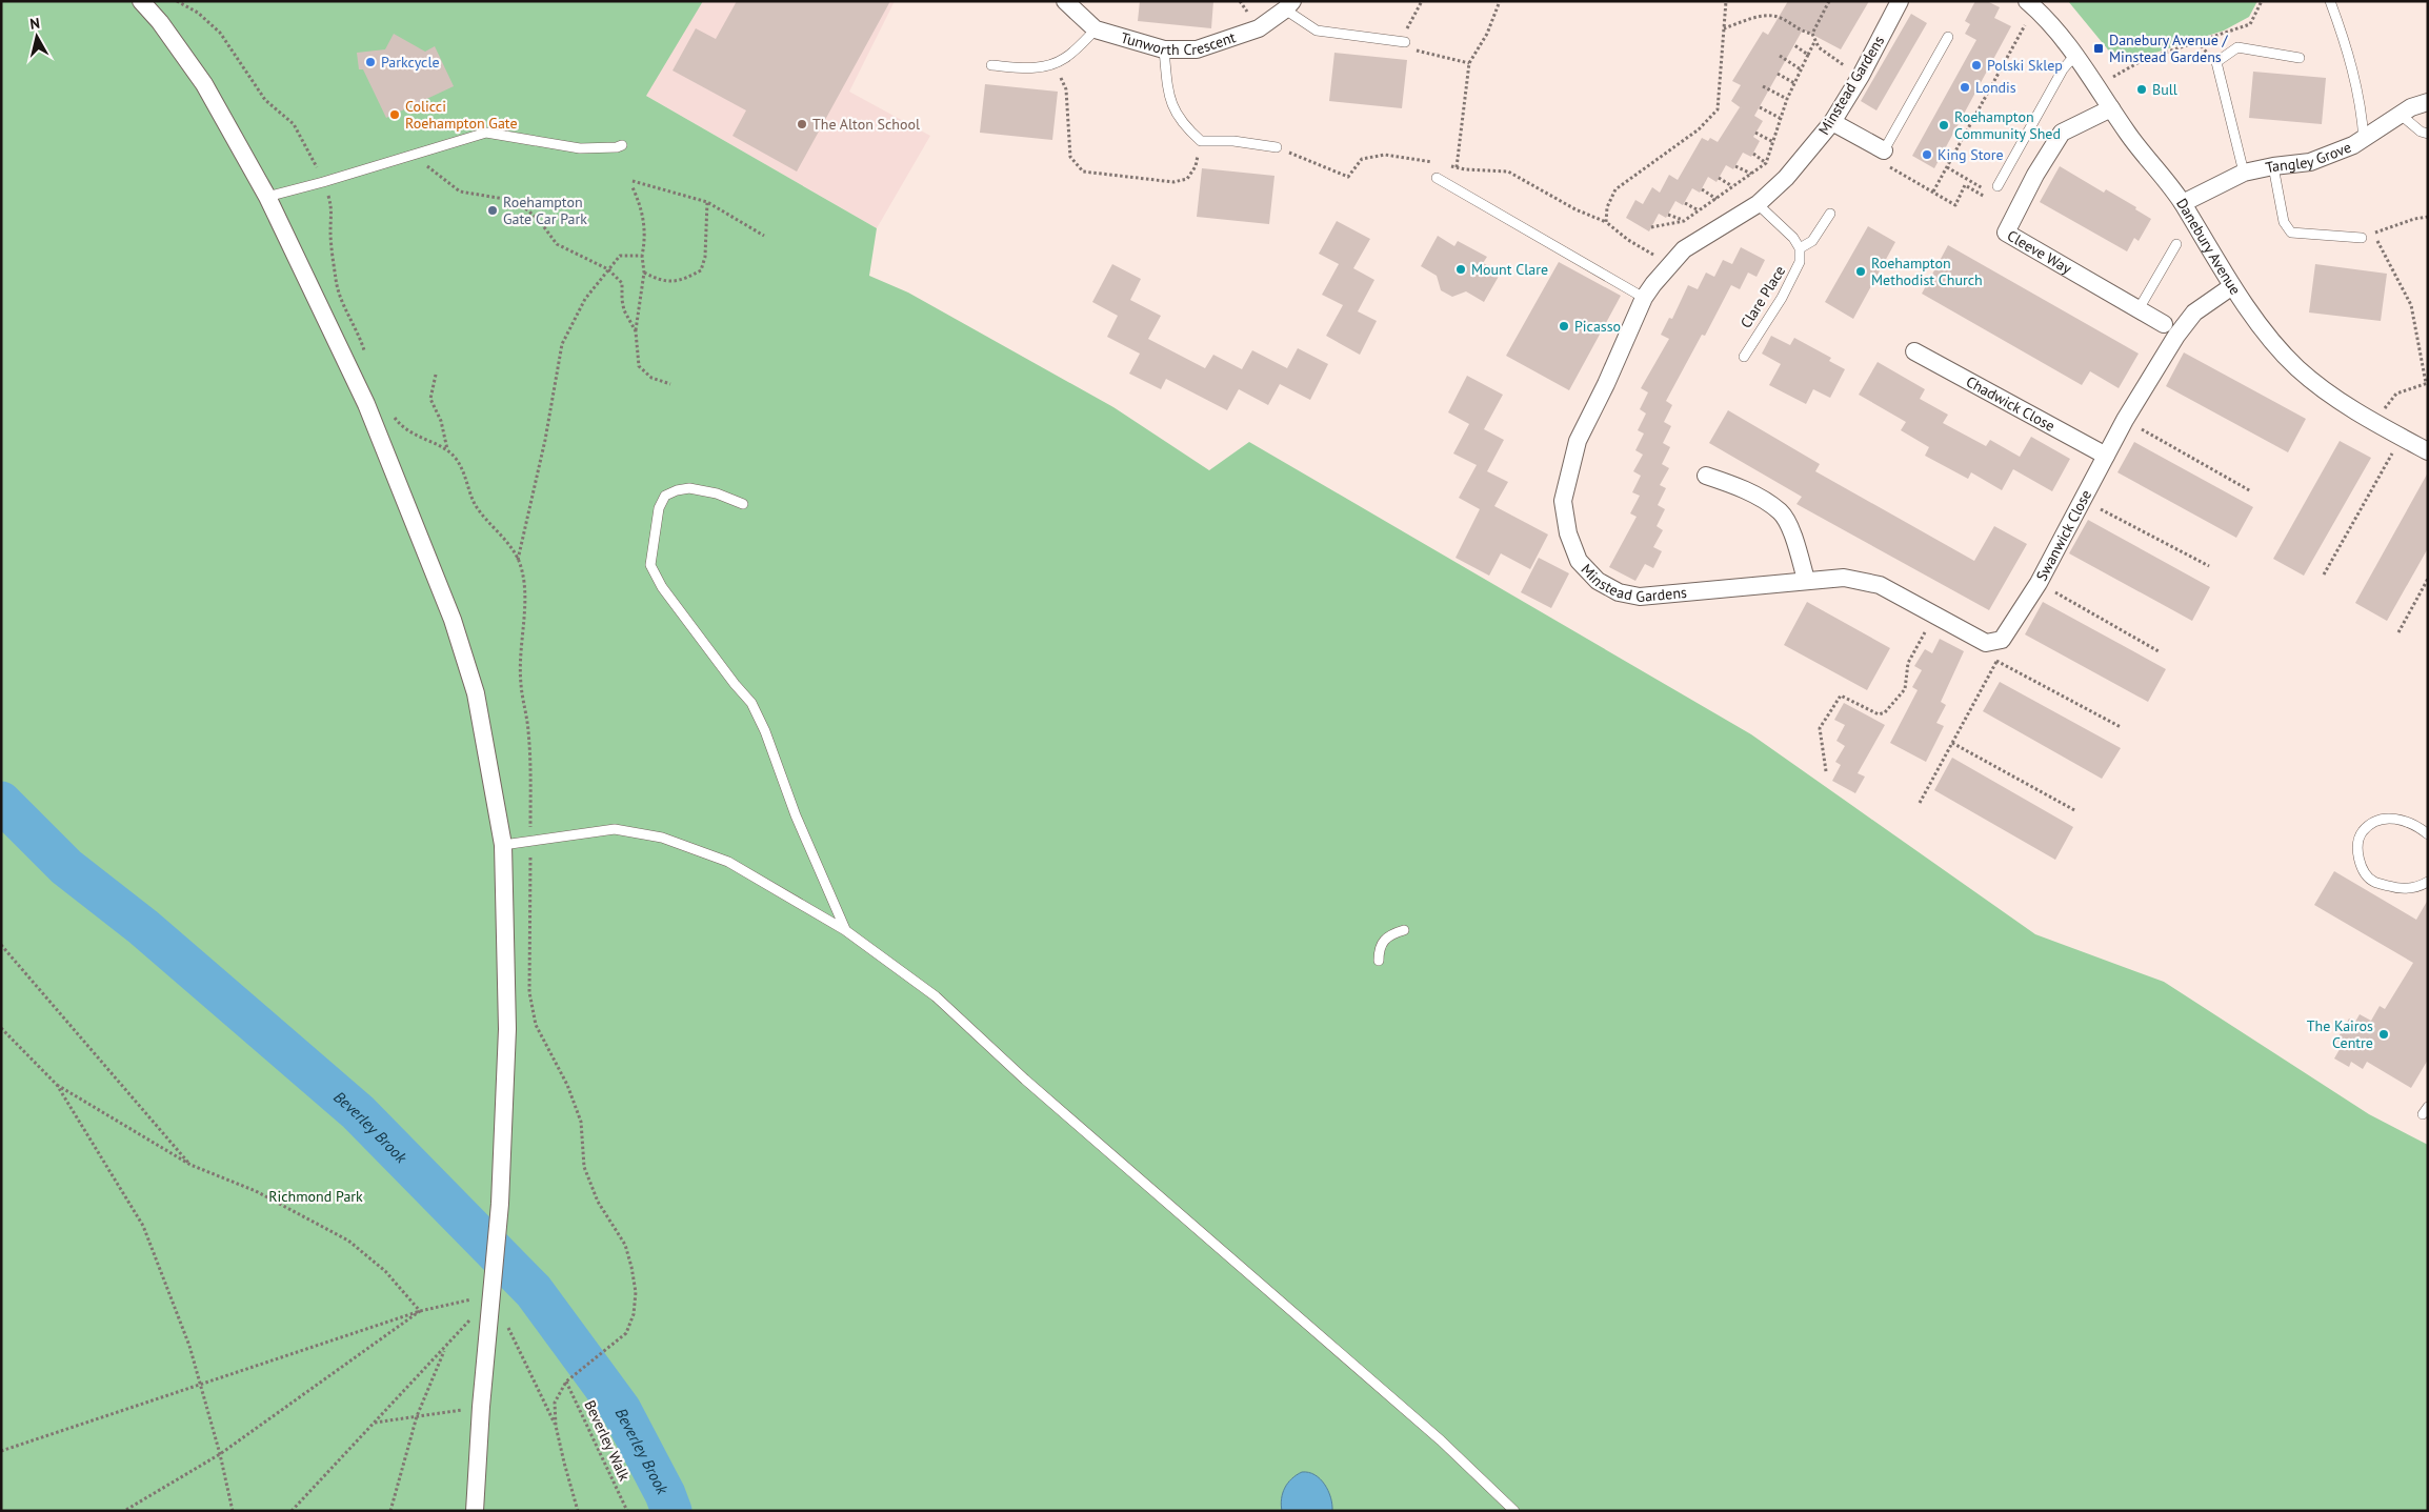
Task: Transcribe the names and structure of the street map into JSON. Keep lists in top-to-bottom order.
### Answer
{
  "streets": {
    "street": [
      "Tunworth Crescent",
      "Minstead Gardens",
      "Tangley Grove",
      "Danebury Avenue",
      "Cleeve Way",
      "Chadwick Close",
      "Swanwick Close"
    ],
    "lane": ["Clare Place"],
    "path": ["Beverley Walk"]
  },
  "crossings": [
    ["Minstead Gardens", "Swanwick Close"],
    ["Tangley Grove", "Danebury Avenue"],
    ["Danebury Avenue", "Cleeve Way"],
    ["Danebury Avenue", "Swanwick Close"],
    ["Chadwick Close", "Swanwick Close"]
  ],
  "water": ["Beverley Brook"],
  "parks": ["Richmond Park"],
  "places": {
    "transit": ["Danebury Avenue / Minstead Gardens"],
    "other": [
      "Parkcycle",
      "Polski Sklep",
      "Londis",
      "Bull",
      "Colicci Roehampton Gate",
      "The Alton School",
      "Roehampton Community Shed",
      "King Store",
      "Roehampton Gate Car Park",
      "Mount Clare",
      "Roehampton Methodist Church",
      "Picasso",
      "The Kairos Centre"
    ]
  },
  "north": "top"
}
